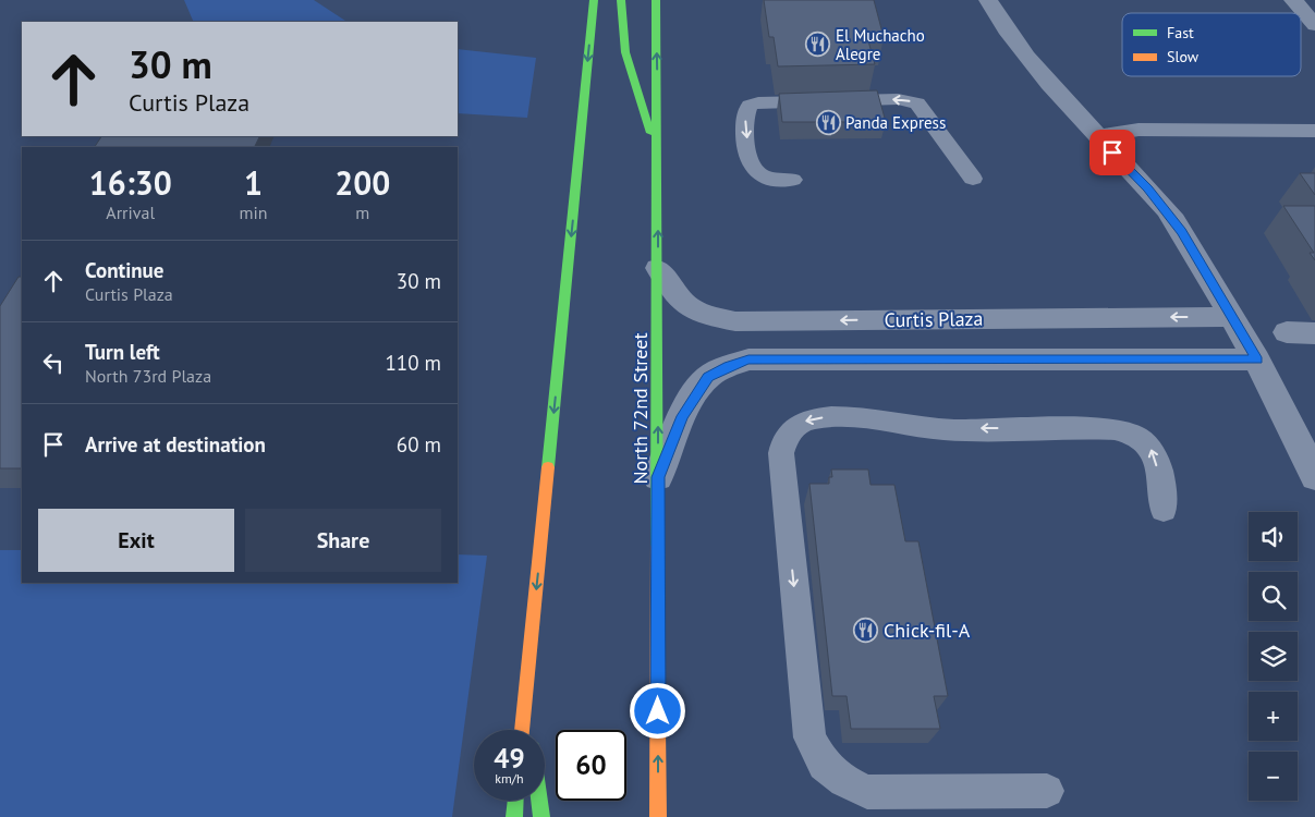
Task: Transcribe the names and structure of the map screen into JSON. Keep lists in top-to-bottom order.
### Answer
{
  "streets": {
    "main road": ["North 72nd Street"],
    "street": ["Curtis Plaza"]
  },
  "crossings": [
    ["Curtis Plaza", "North 72nd Street"]
  ],
  "one_way": ["Curtis Plaza"],
  "places": {
    "restaurant": ["El Muchacho Alegre", "Panda Express", "Chick-fil-A"]
  },
  "legend": ["Fast", "Slow"],
  "page": {
    "turn": ["30 m", "Curtis Plaza"],
    "eta": [
      "16:30",
      "Arrival",
      "1",
      "min",
      "200",
      "m"
    ],
    "list": [
      {
        "name": "Continue",
        "note": "Curtis Plaza",
        "value": "30 m"
      },
      {
        "name": "Turn left",
        "note": "North 73rd Plaza",
        "value": "110 m"
      },
      {
        "name": "Arrive at destination",
        "value": "60 m"
      }
    ],
    "buttons": ["Exit", "Share"],
    "map_buttons": ["+", "−"],
    "speed": "49 km/h",
    "limit": "60"
  }
}
